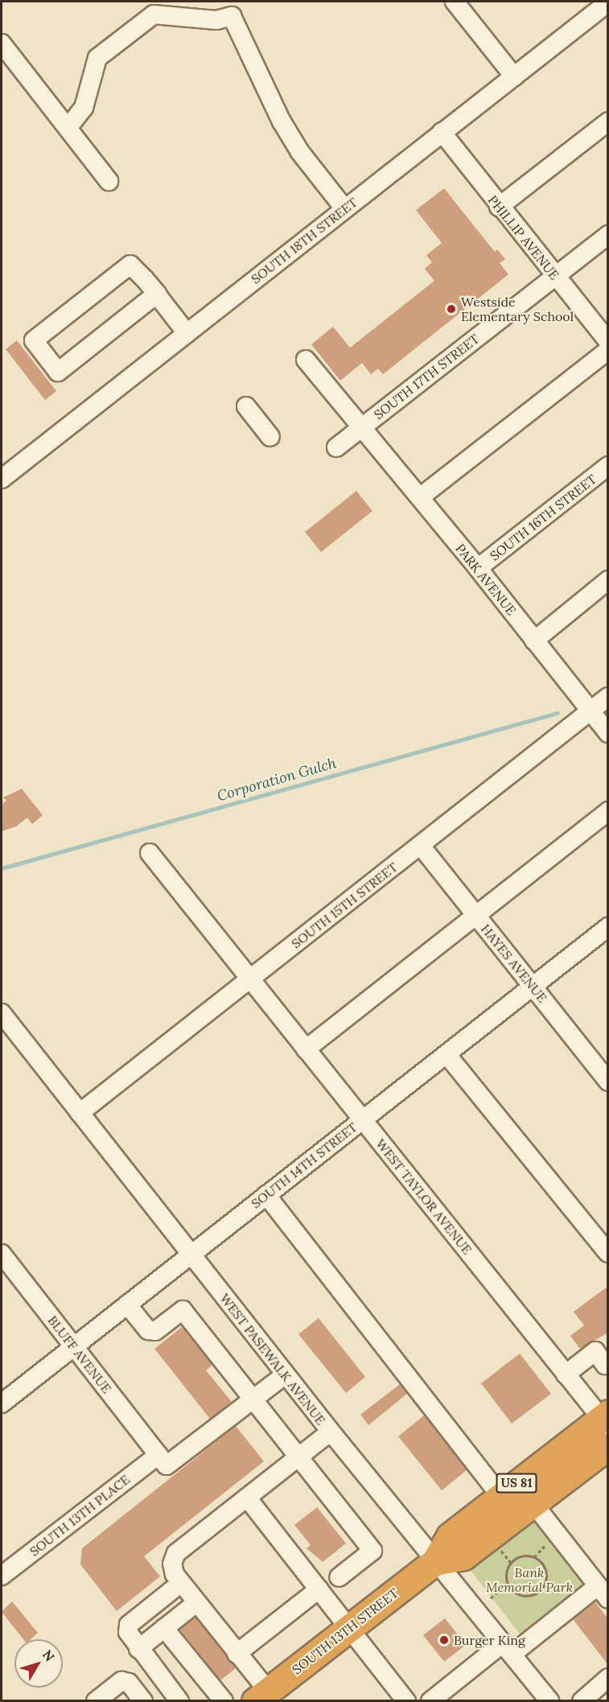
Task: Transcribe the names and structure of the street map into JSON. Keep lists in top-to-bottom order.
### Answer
{
  "streets": {
    "highway": ["US 81", "SOUTH 13TH STREET"],
    "street": [
      "PHILLIP AVENUE",
      "SOUTH 18TH STREET",
      "SOUTH 17TH STREET",
      "SOUTH 16TH STREET",
      "PARK AVENUE",
      "SOUTH 15TH STREET",
      "HAYES AVENUE",
      "SOUTH 14TH STREET",
      "WEST TAYLOR AVENUE",
      "BLUFF AVENUE",
      "WEST PASEWALK AVENUE",
      "SOUTH 13TH PLACE"
    ]
  },
  "crossings": [
    ["PHILLIP AVENUE", "SOUTH 18TH STREET"],
    ["PHILLIP AVENUE", "SOUTH 17TH STREET"],
    ["SOUTH 17TH STREET", "PARK AVENUE"],
    ["SOUTH 16TH STREET", "PARK AVENUE"],
    ["PARK AVENUE", "SOUTH 15TH STREET"],
    ["SOUTH 15TH STREET", "HAYES AVENUE"],
    ["SOUTH 15TH STREET", "WEST TAYLOR AVENUE"],
    ["SOUTH 15TH STREET", "WEST PASEWALK AVENUE"],
    ["HAYES AVENUE", "SOUTH 14TH STREET"],
    ["SOUTH 14TH STREET", "WEST TAYLOR AVENUE"],
    ["SOUTH 14TH STREET", "BLUFF AVENUE"],
    ["SOUTH 14TH STREET", "WEST PASEWALK AVENUE"],
    ["WEST TAYLOR AVENUE", "SOUTH 13TH STREET"],
    ["BLUFF AVENUE", "SOUTH 13TH PLACE"],
    ["WEST PASEWALK AVENUE", "SOUTH 13TH STREET"]
  ],
  "water": ["Corporation Gulch"],
  "parks": ["Bank Memorial Park"],
  "places": ["Westside Elementary School", "Burger King"],
  "north": "top right"
}
